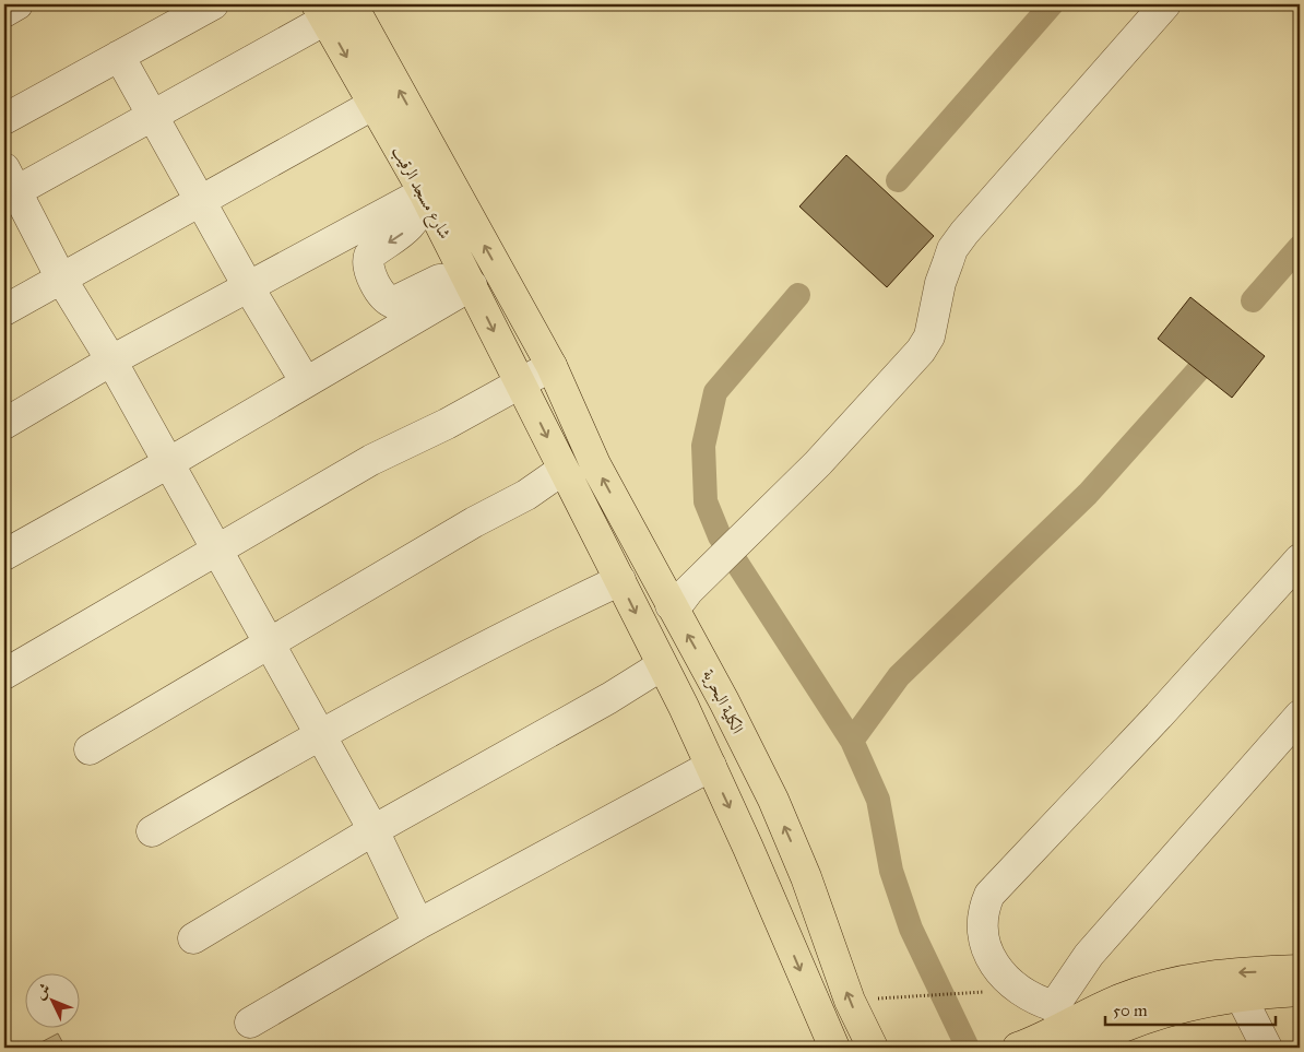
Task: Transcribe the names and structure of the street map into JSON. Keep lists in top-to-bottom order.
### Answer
{
  "streets": {
    "main road": ["شارع مسجد الرقيب", "الكلية البحرية"]
  },
  "crossings": [
    ["شارع مسجد الرقيب", "الكلية البحرية"]
  ],
  "scale_bar": "50 m",
  "north": "top left"
}
